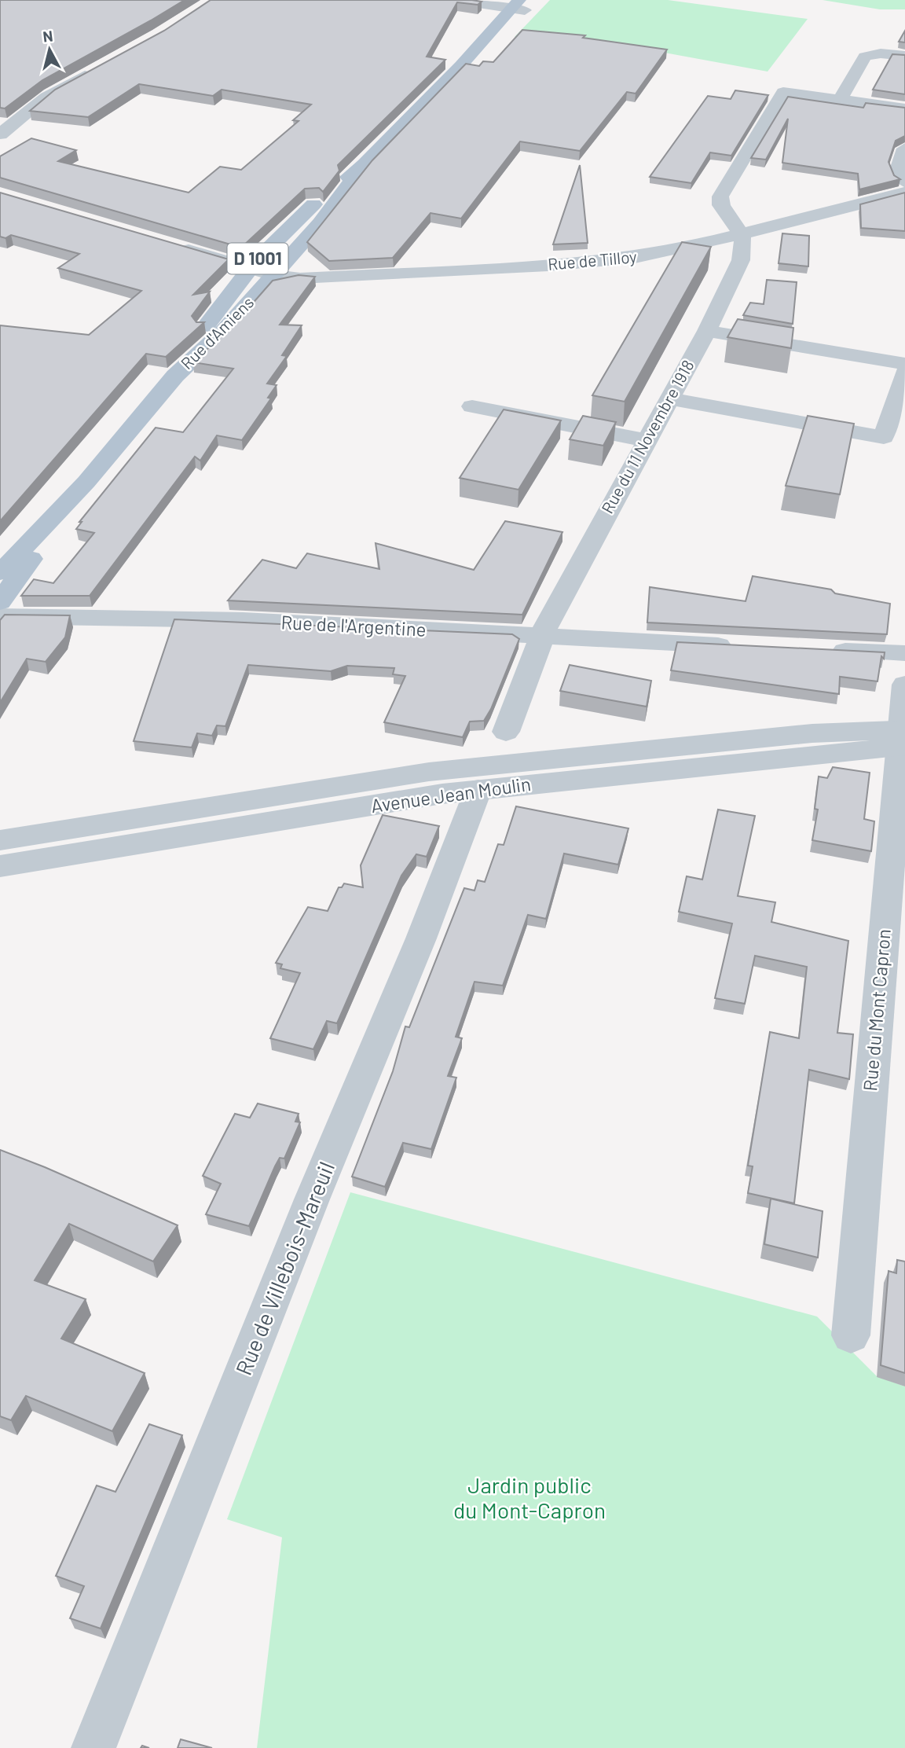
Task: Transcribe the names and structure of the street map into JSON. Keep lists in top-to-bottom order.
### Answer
{
  "streets": {
    "main road": ["D 1001", "Rue d'Amiens"],
    "street": [
      "Rue de Tilloy",
      "Rue du 11 Novembre 1918",
      "Rue de l'Argentine",
      "Avenue Jean Moulin",
      "Rue du Mont Capron",
      "Rue de Villebois-Mareuil"
    ]
  },
  "crossings": [
    ["Rue de Tilloy", "Rue d'Amiens"],
    ["Rue de Tilloy", "Rue du 11 Novembre 1918"],
    ["Rue du 11 Novembre 1918", "Rue de l'Argentine"],
    ["Avenue Jean Moulin", "Rue du Mont Capron"],
    ["Avenue Jean Moulin", "Rue de Villebois-Mareuil"]
  ],
  "parks": ["Jardin public du Mont-Capron"],
  "north": "top"
}
